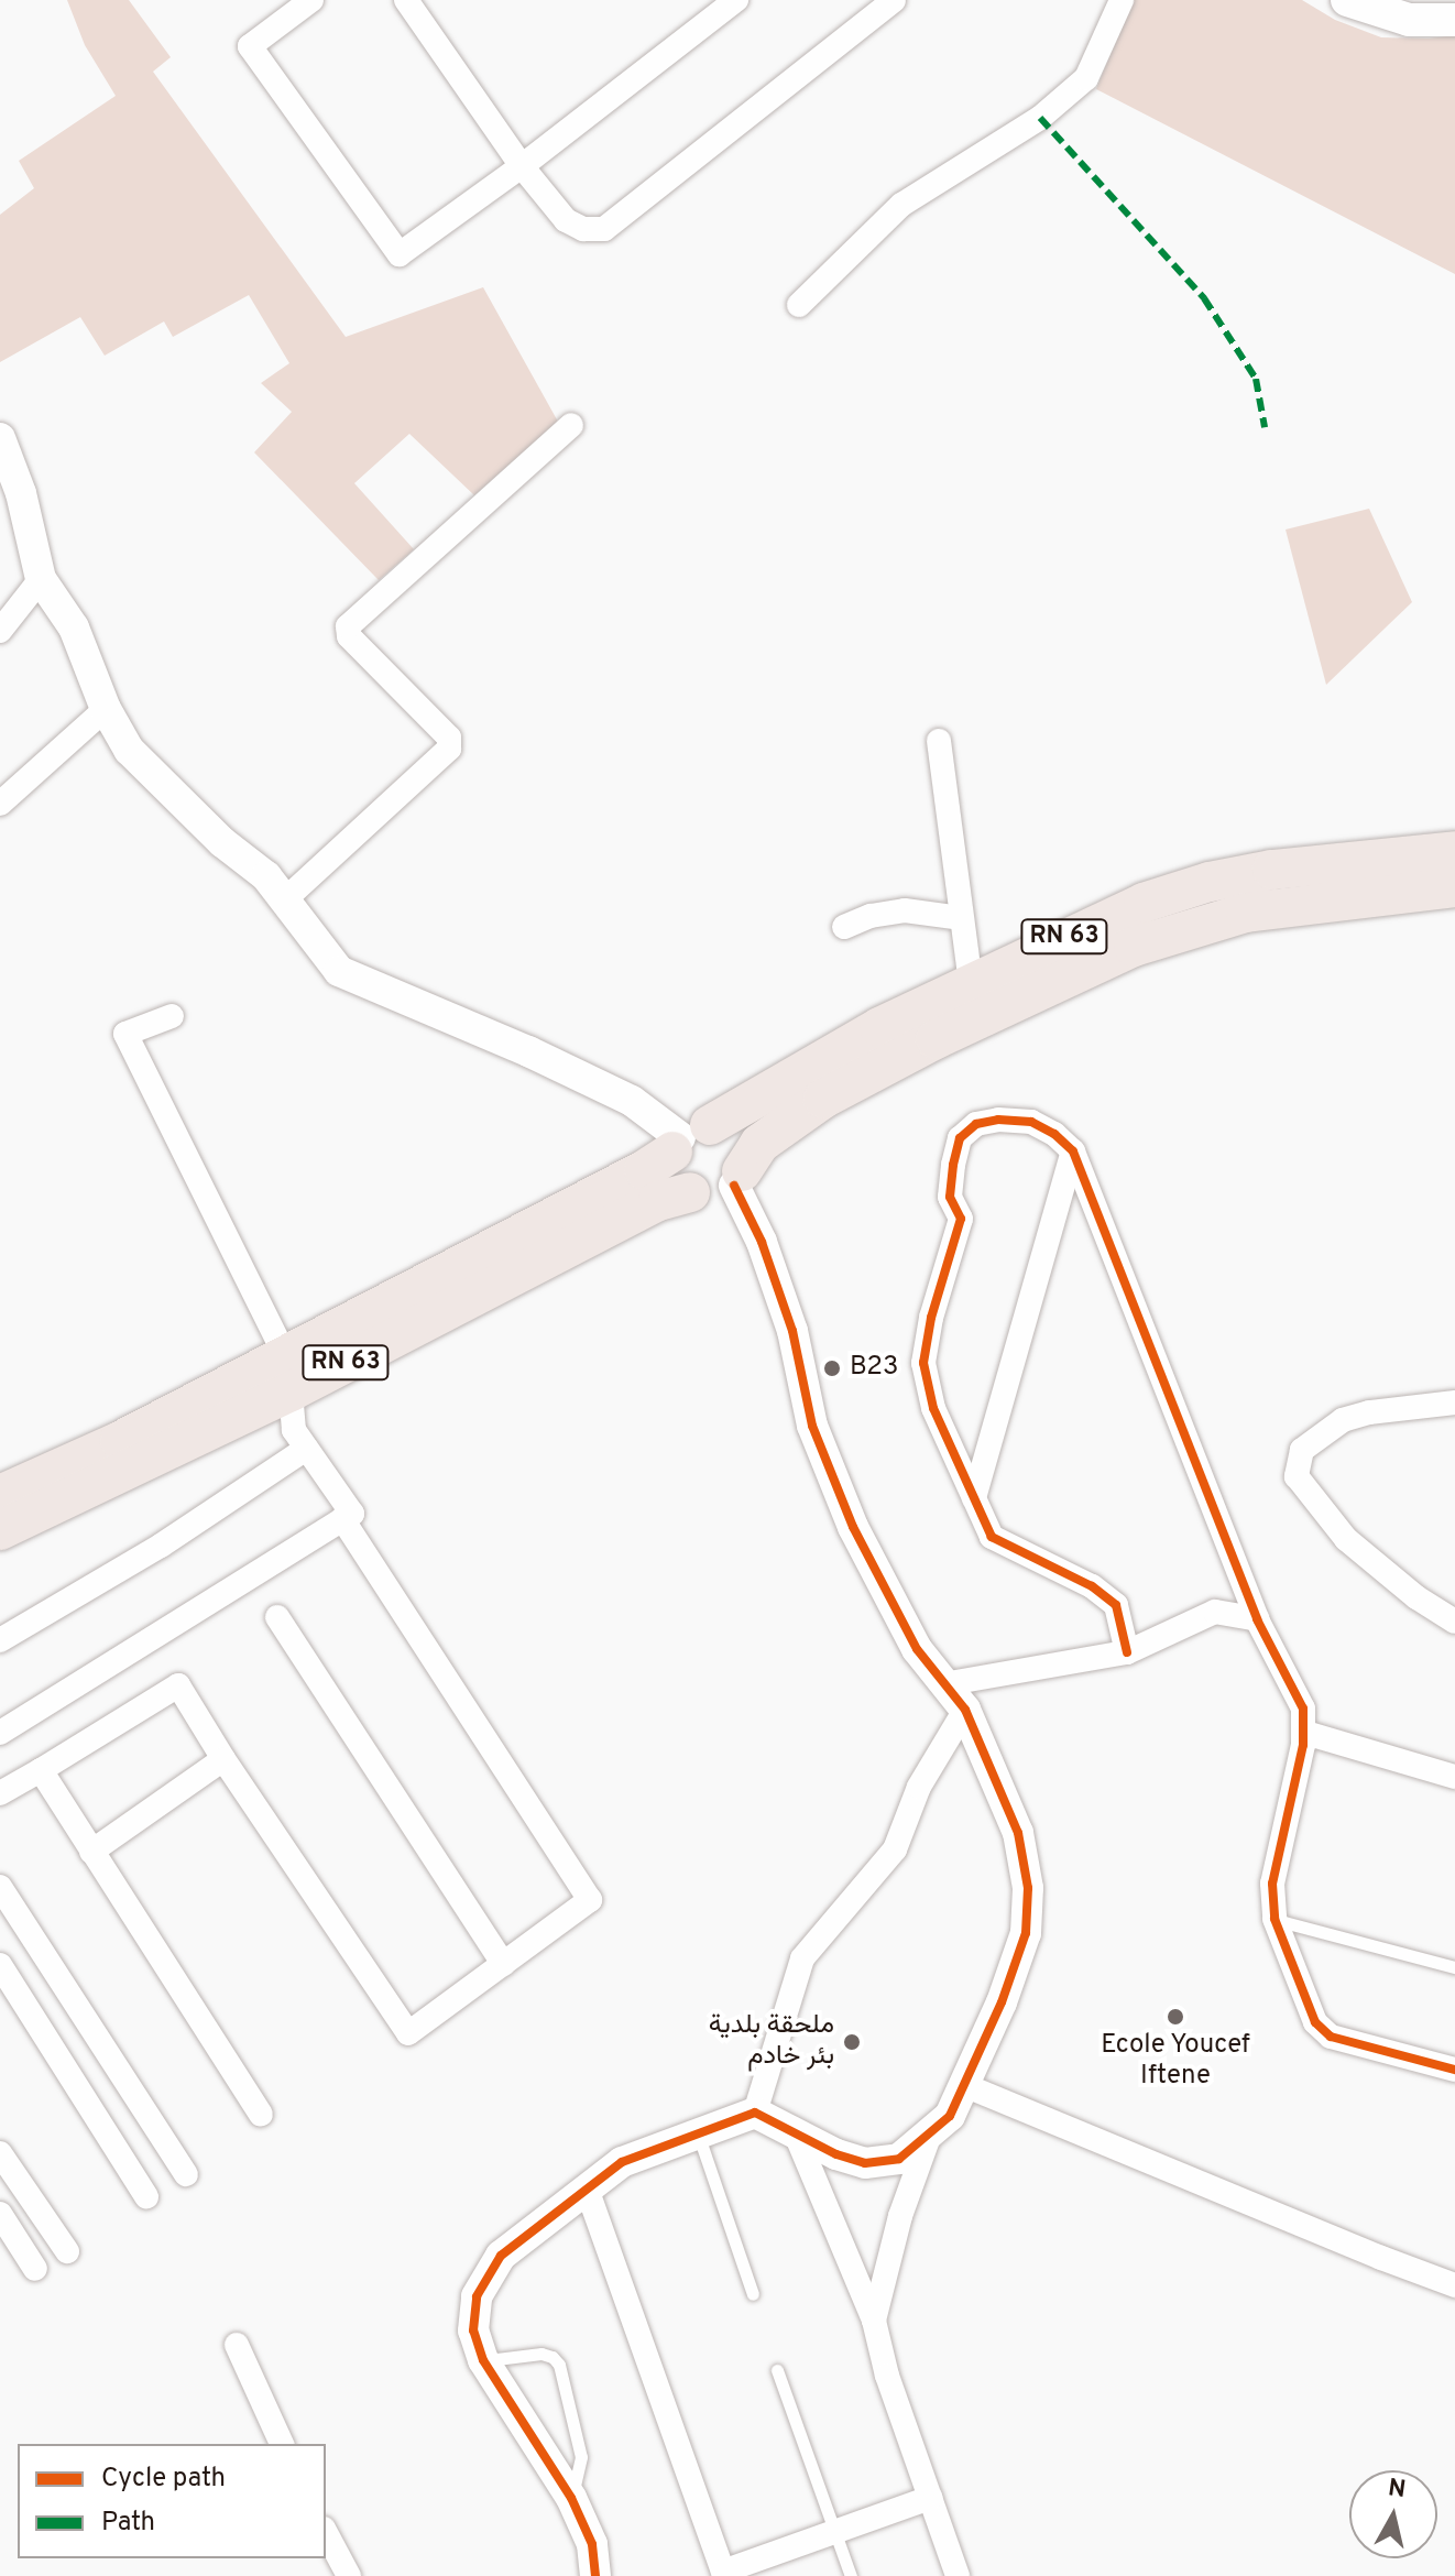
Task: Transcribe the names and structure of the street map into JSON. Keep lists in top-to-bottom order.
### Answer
{
  "streets": {
    "highway": ["RN 63"]
  },
  "places": ["B23", "Ecole Youcef Iftene", "ملحقة بلدية بئر خادم"],
  "legend": ["Cycle path", "Path"],
  "north": "top"
}
